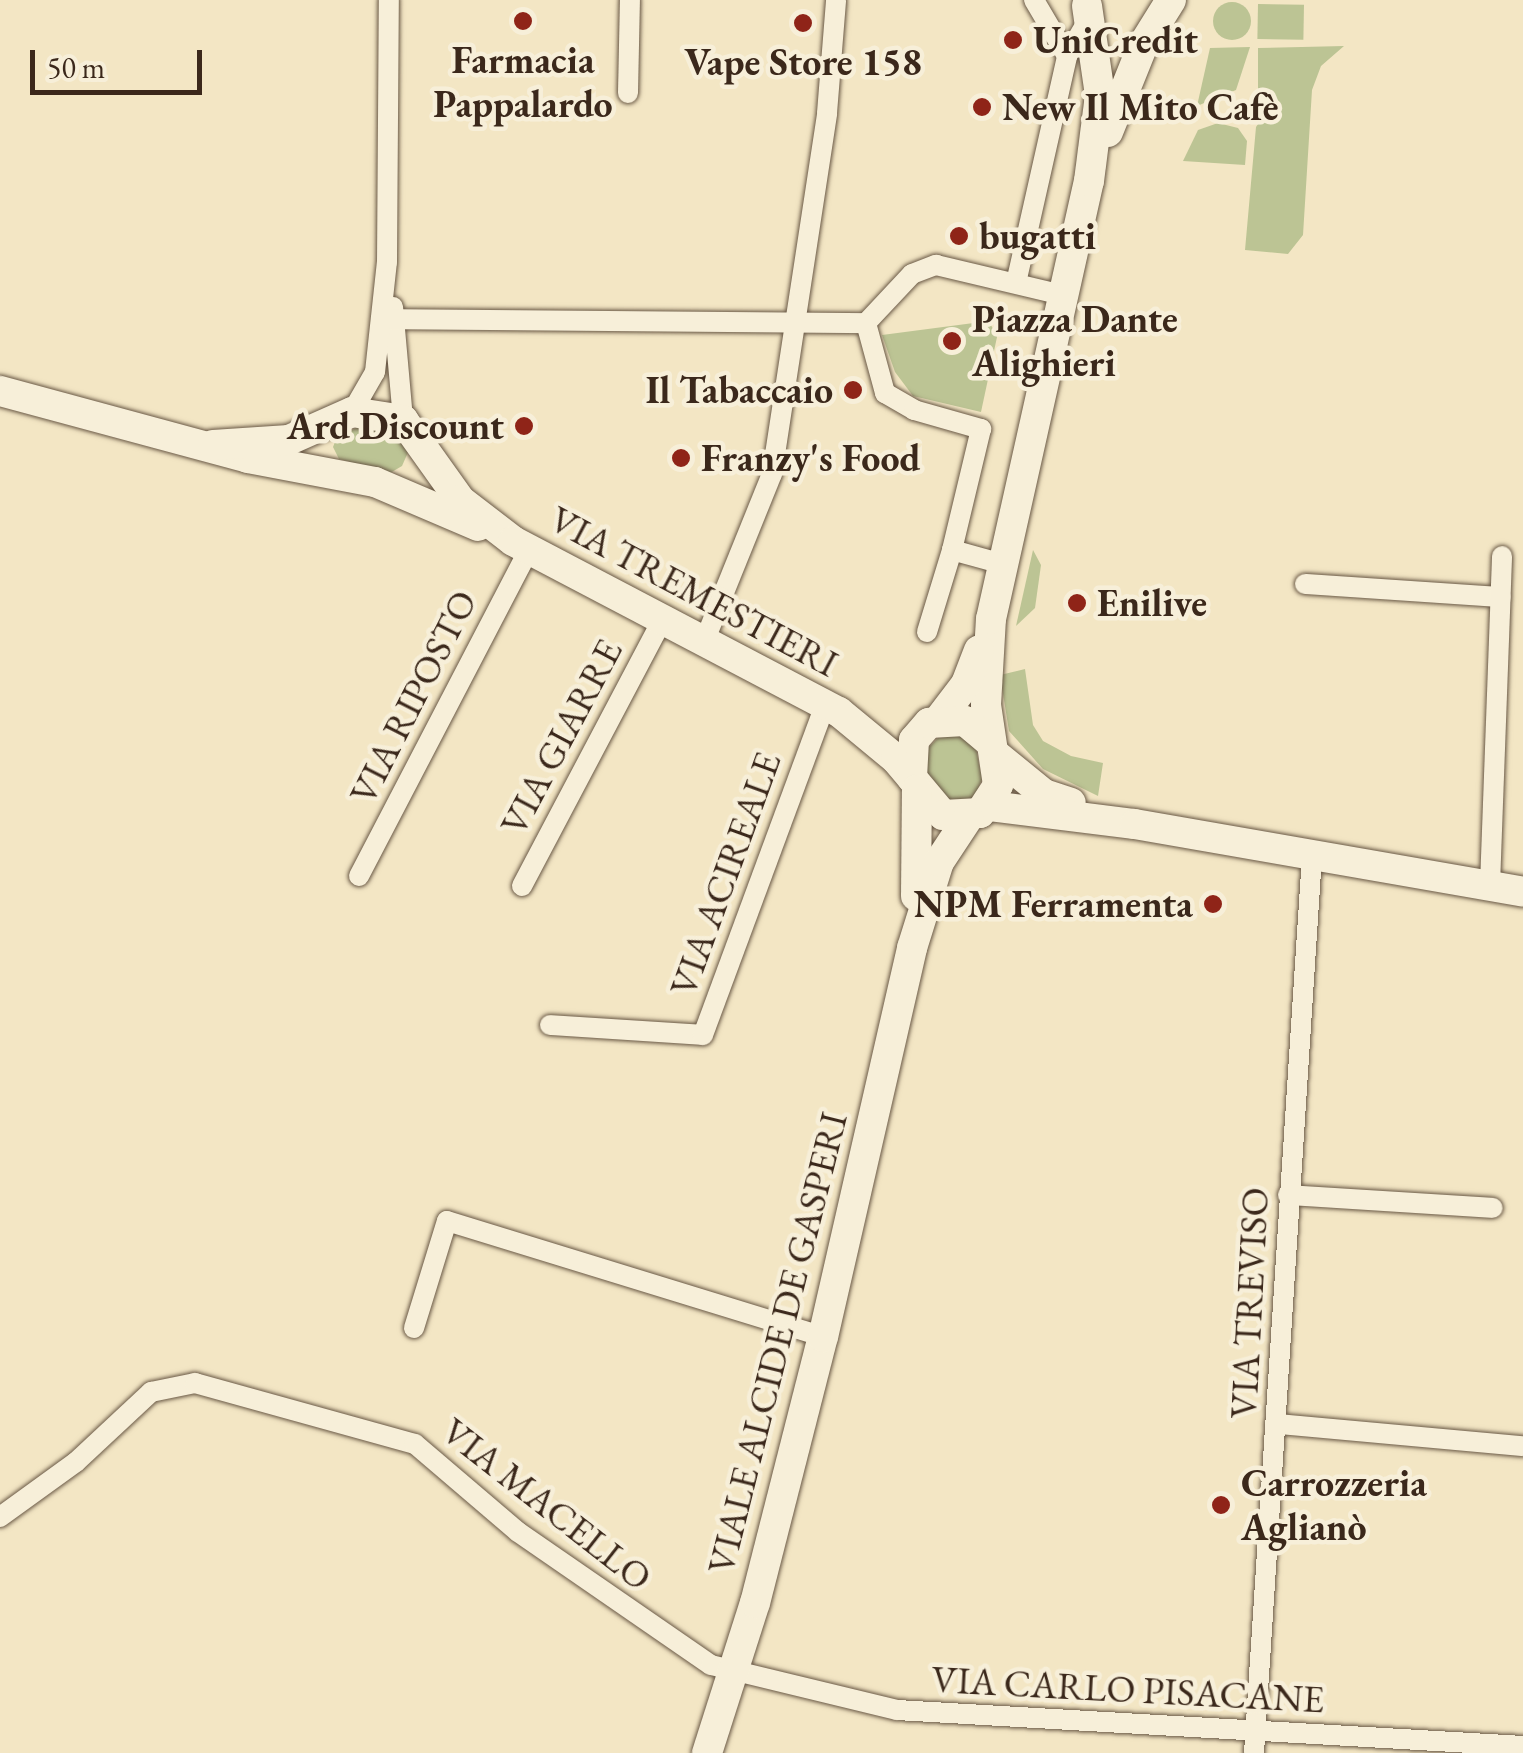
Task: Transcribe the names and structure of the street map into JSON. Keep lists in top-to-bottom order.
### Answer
{
  "streets": {
    "main road": ["VIA TREMESTIERI", "VIALE ALCIDE DE GASPERI"],
    "street": [
      "VIA RIPOSTO",
      "VIA GIARRE",
      "VIA ACIREALE",
      "VIA TREVISO",
      "VIA MACELLO",
      "VIA CARLO PISACANE"
    ]
  },
  "crossings": [
    ["VIA TREMESTIERI", "VIA RIPOSTO"],
    ["VIA TREMESTIERI", "VIA GIARRE"],
    ["VIA TREMESTIERI", "VIA ACIREALE"],
    ["VIA TREVISO", "VIA CARLO PISACANE"],
    ["VIALE ALCIDE DE GASPERI", "VIA MACELLO"],
    ["VIALE ALCIDE DE GASPERI", "VIA CARLO PISACANE"],
    ["VIA MACELLO", "VIA CARLO PISACANE"]
  ],
  "places": [
    "Farmacia Pappalardo",
    "Vape Store 158",
    "UniCredit",
    "New Il Mito Cafè",
    "bugatti",
    "Piazza Dante Alighieri",
    "Il Tabaccaio",
    "Ard Discount",
    "Franzy's Food",
    "Enilive",
    "NPM Ferramenta",
    "Carrozzeria Aglianò"
  ],
  "scale_bar": "50 m"
}
